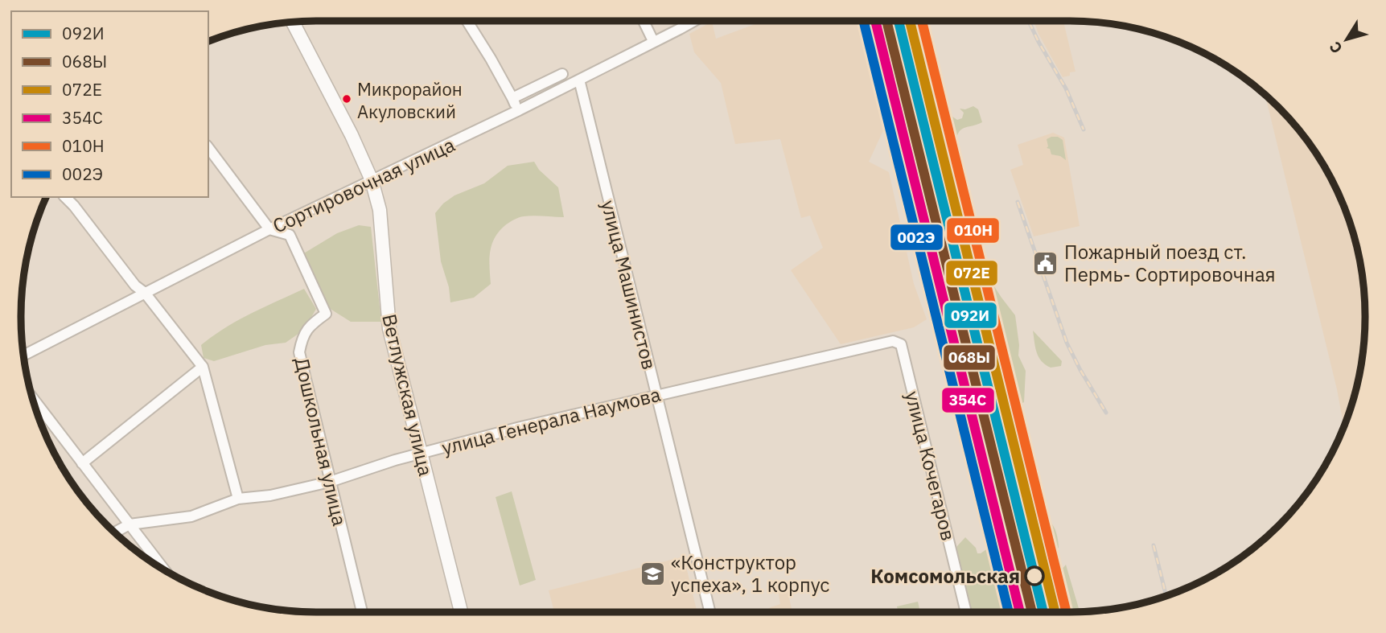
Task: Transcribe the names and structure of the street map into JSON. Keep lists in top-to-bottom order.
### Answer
{
  "streets": {
    "main road": ["Ветлужская улица"],
    "street": [
      "Сортировочная улица",
      "улица Машинистов",
      "улица Генерала Наумова",
      "Дошкольная улица",
      "улица Кочегаров"
    ]
  },
  "crossings": [
    ["Сортировочная улица", "улица Машинистов"],
    ["Сортировочная улица", "Ветлужская улица"],
    ["Сортировочная улица", "Дошкольная улица"],
    ["улица Машинистов", "улица Генерала Наумова"],
    ["Ветлужская улица", "улица Генерала Наумова"],
    ["улица Генерала Наумова", "Дошкольная улица"],
    ["улица Генерала Наумова", "улица Кочегаров"]
  ],
  "places": {
    "other": ["Микрорайон Акуловский", "Комсомольская"],
    "public building": ["Пожарный поезд ст. Пермь- Сортировочная"],
    "school or university": ["«Конструктор успеха», 1 корпус"]
  },
  "lines": [
    "transit line 092И",
    "transit line 068Ы",
    "transit line 072Е",
    "transit line 354С",
    "transit line 010Н",
    "transit line 002Э"
  ],
  "legend": [
    "092И",
    "068Ы",
    "072Е",
    "354С",
    "010Н",
    "002Э"
  ],
  "north": "bottom left"
}
